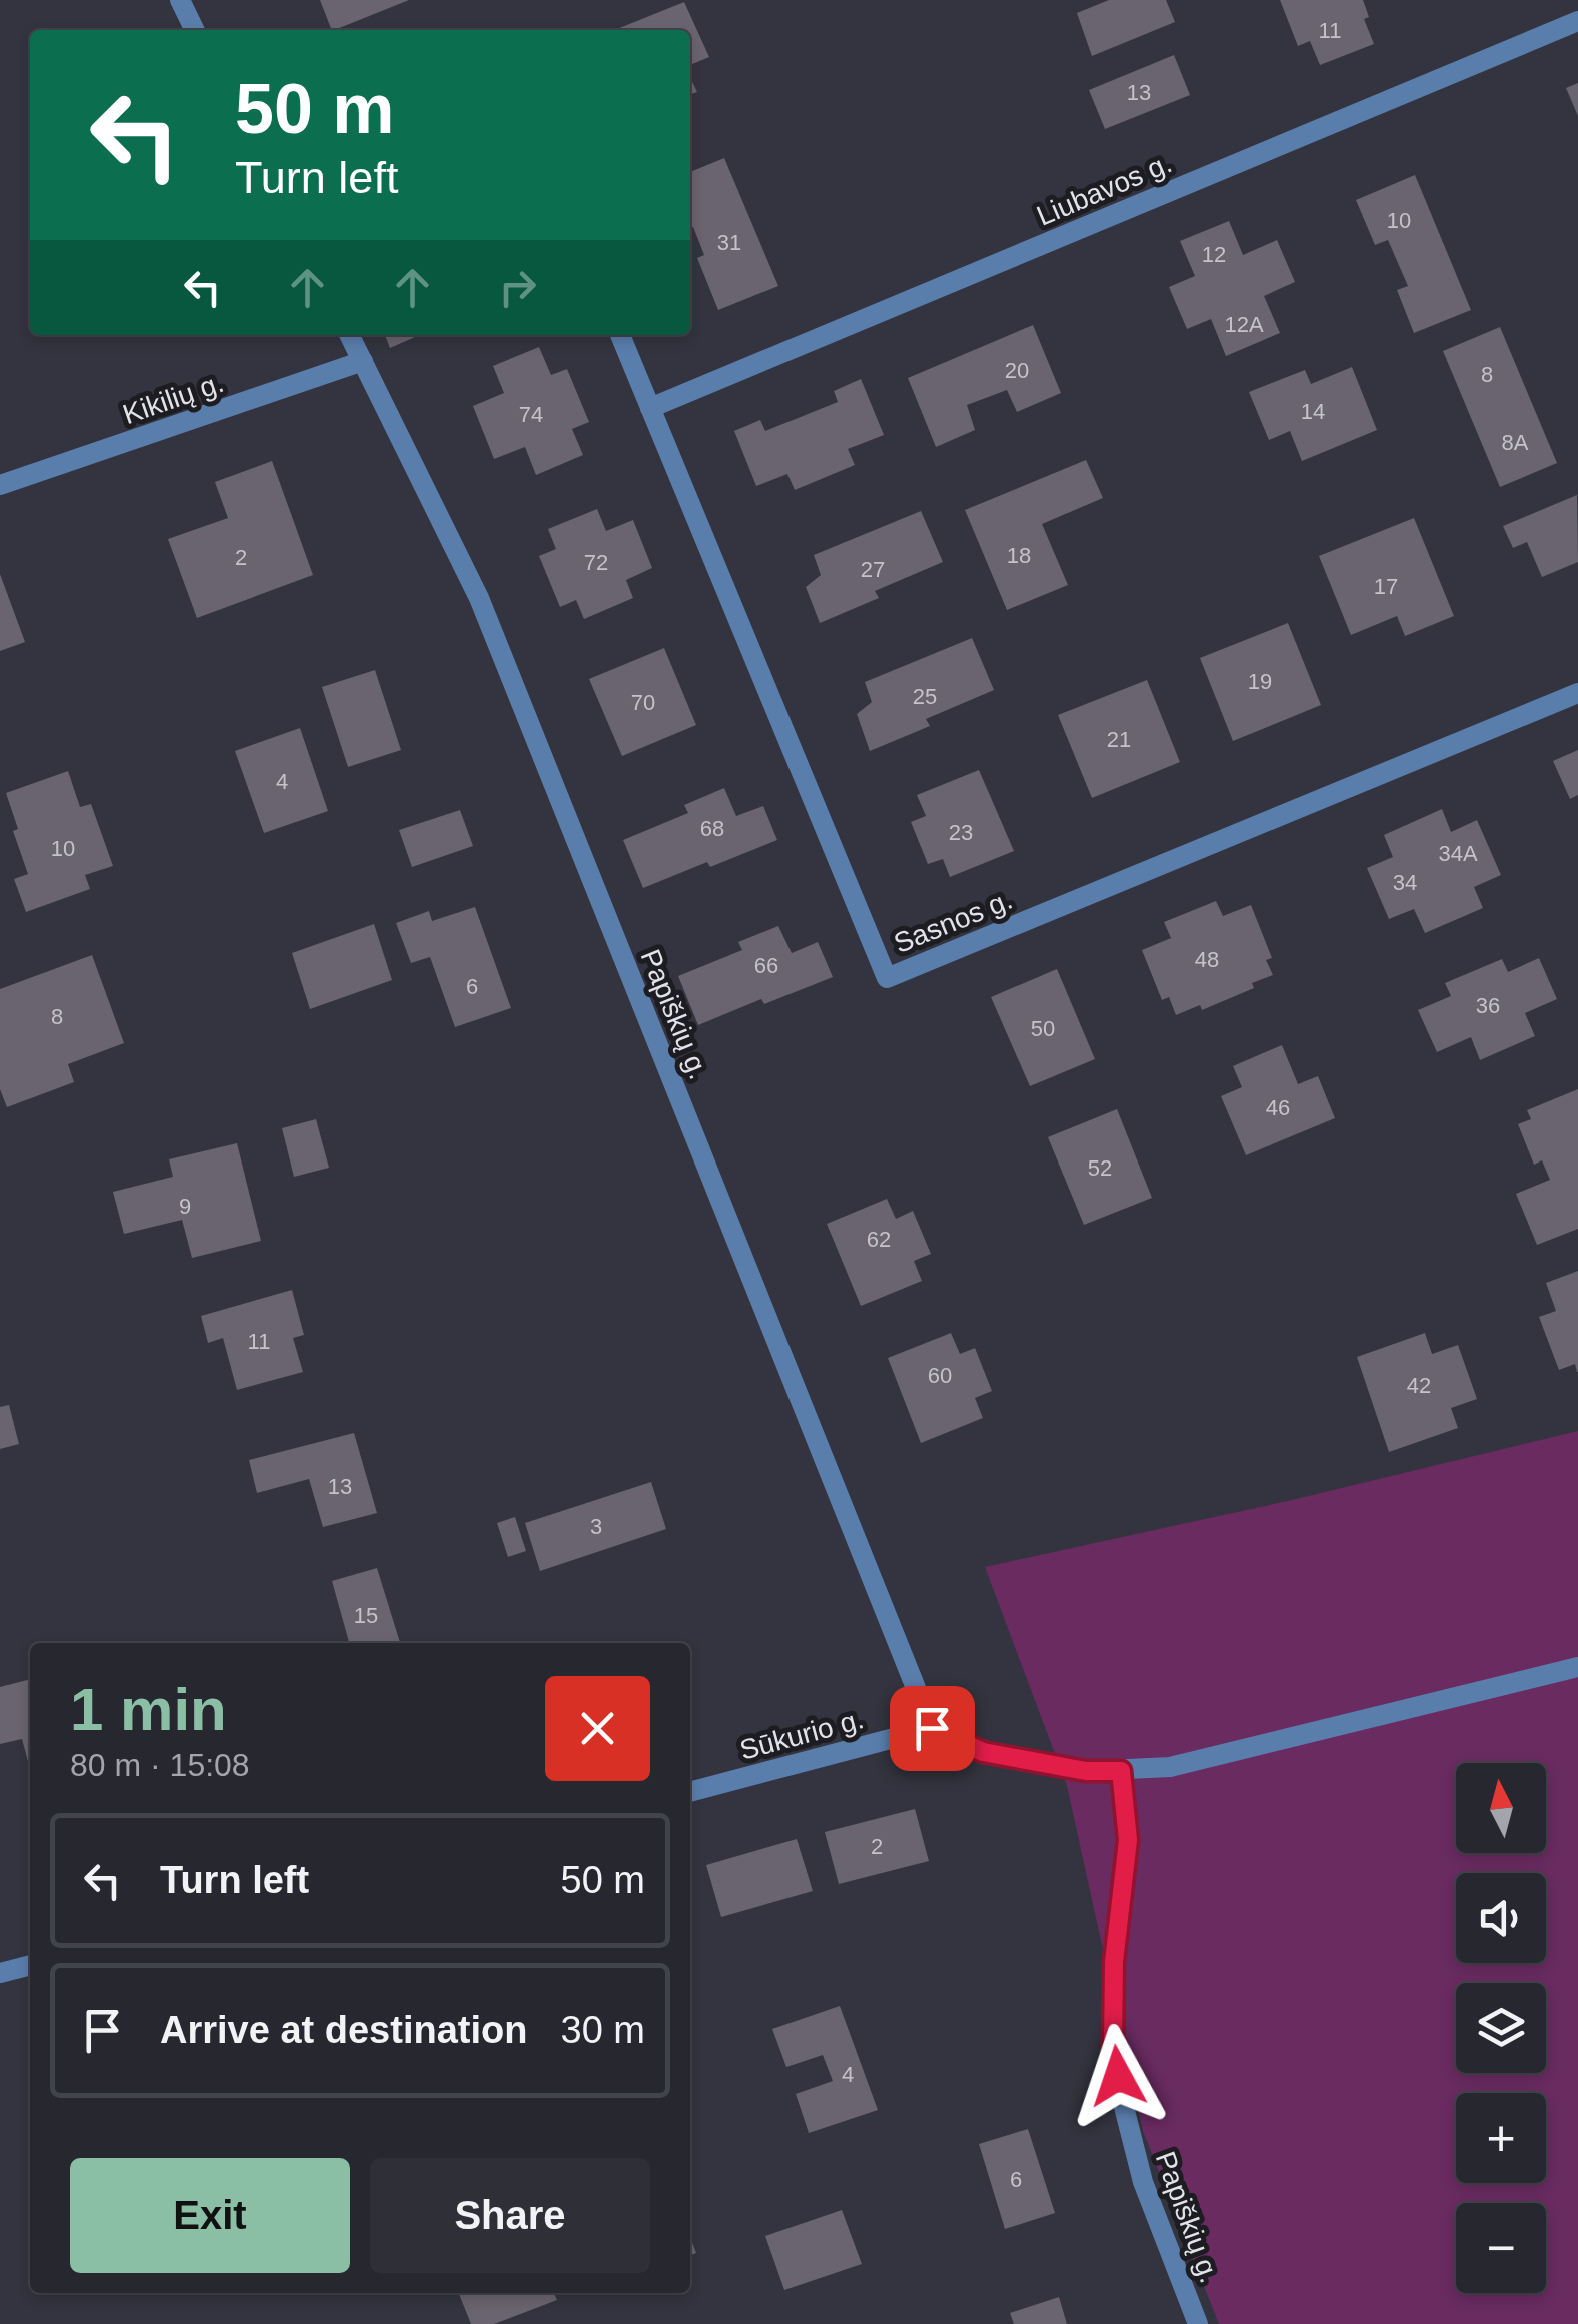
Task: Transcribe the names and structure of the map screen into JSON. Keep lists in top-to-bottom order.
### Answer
{
  "streets": {
    "street": [
      "Liubavos g.",
      "Kikilių g.",
      "Sasnos g.",
      "Papiškių g.",
      "Sūkurio g."
    ]
  },
  "crossings": [
    ["Liubavos g.", "Sasnos g."],
    ["Kikilių g.", "Papiškių g."],
    ["Papiškių g.", "Sūkurio g."]
  ],
  "house_numbers": [
    "11",
    "13",
    "10",
    "31",
    "12",
    "12A",
    "20",
    "8",
    "14",
    "74",
    "8A",
    "18",
    "2",
    "72",
    "27",
    "17",
    "19",
    "25",
    "70",
    "21",
    "4",
    "68",
    "23",
    "10",
    "34A",
    "34",
    "48",
    "66",
    "6",
    "36",
    "8",
    "50",
    "46",
    "52",
    "9",
    "62",
    "11",
    "60",
    "42",
    "13",
    "3",
    "15",
    "2",
    "4",
    "6"
  ],
  "north": "top",
  "page": {
    "turn": ["50 m", "Turn left"],
    "heading": ["1 min", "80 m · 15:08"],
    "map_buttons": ["+", "−"],
    "list": [
      {
        "name": "Turn left",
        "value": "50 m"
      },
      {
        "name": "Arrive at destination",
        "value": "30 m"
      }
    ],
    "buttons": ["Exit", "Share"]
  }
}
